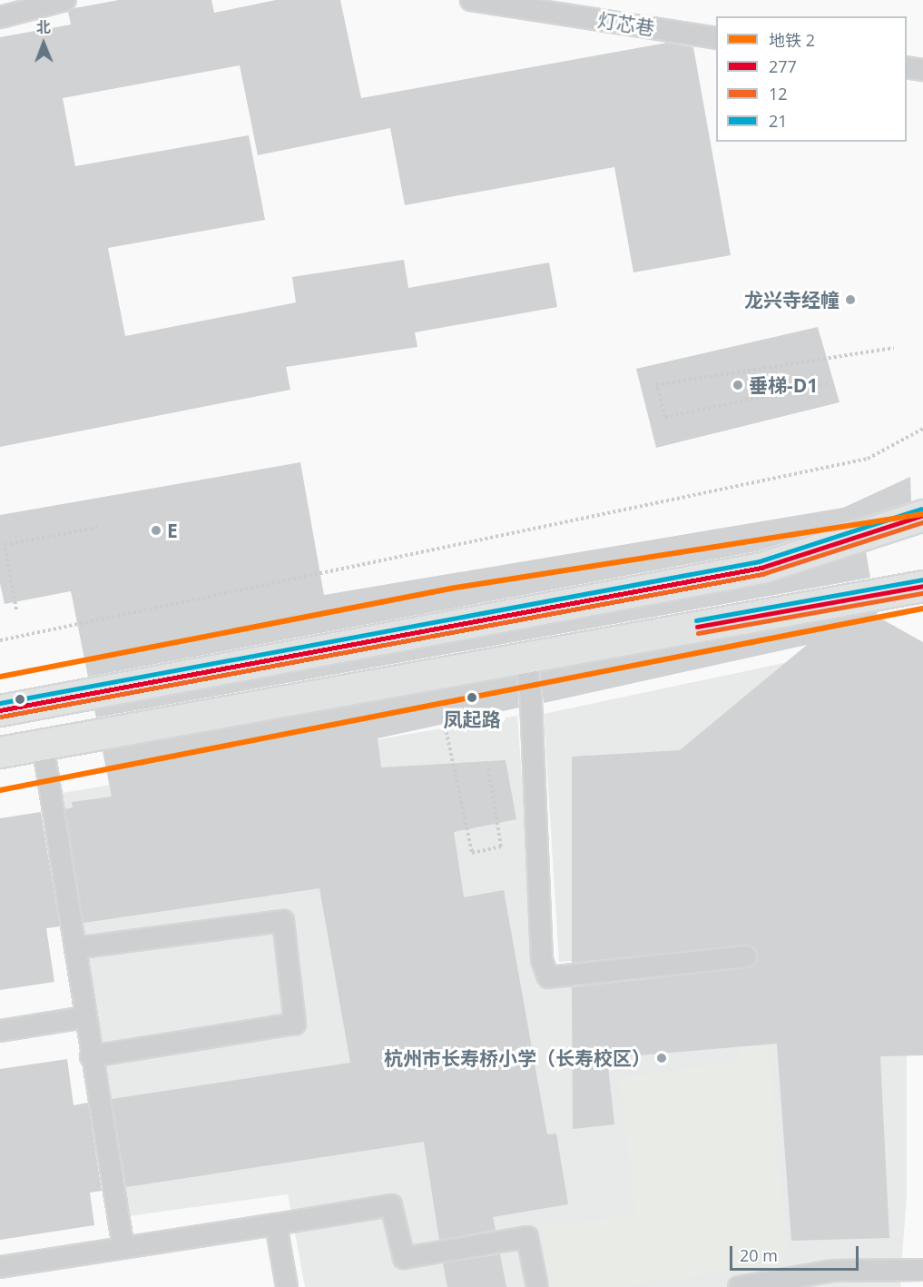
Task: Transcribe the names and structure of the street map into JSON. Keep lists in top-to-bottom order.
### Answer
{
  "streets": {
    "lane": ["灯芯巷"]
  },
  "places": [
    "龙兴寺经幢",
    "垂梯-D1",
    "E",
    "凤起路",
    "杭州市长寿桥小学（长寿校区）"
  ],
  "lines": [
    "transit line 21",
    "metro line 2",
    "transit line 277",
    "transit line 12"
  ],
  "legend": [
    "地铁 2",
    "277",
    "12",
    "21"
  ],
  "scale_bar": "20 m",
  "north": "top"
}
